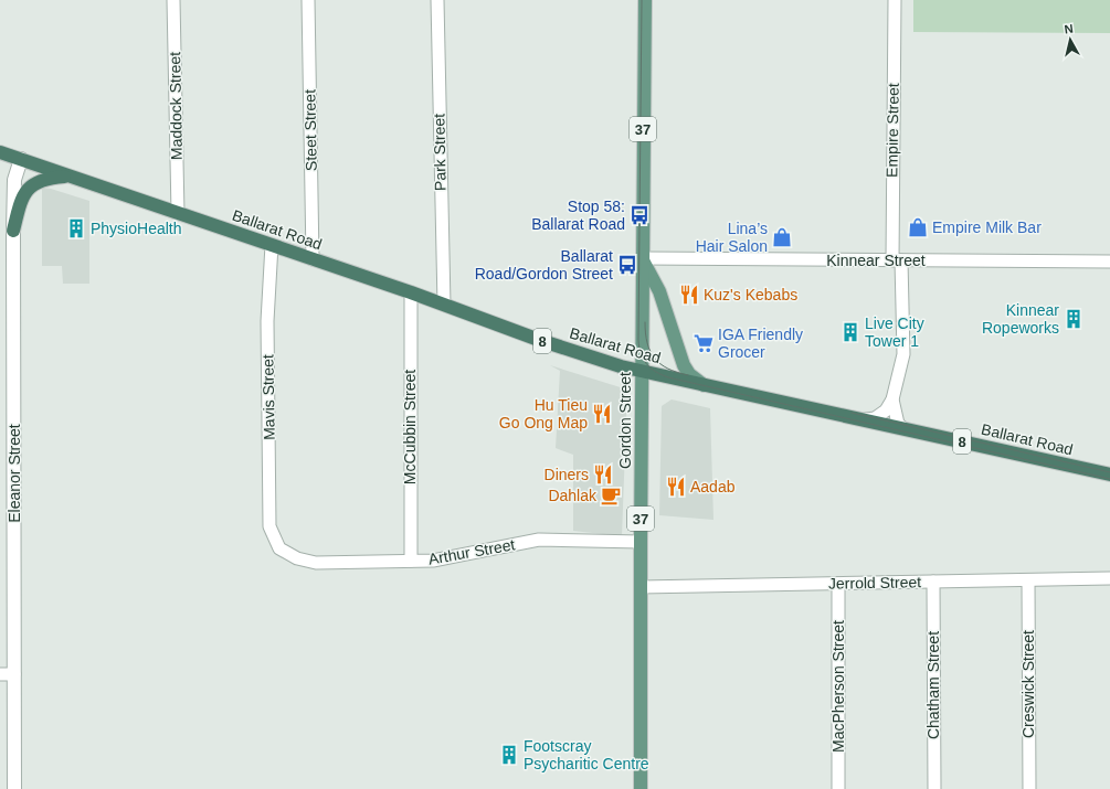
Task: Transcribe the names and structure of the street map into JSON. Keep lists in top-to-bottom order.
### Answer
{
  "streets": {
    "highway": ["Ballarat Road", "8"],
    "main road": ["37", "Gordon Street"],
    "street": [
      "Maddock Street",
      "Steet Street",
      "Empire Street",
      "Park Street",
      "Kinnear Street",
      "Mavis Street",
      "McCubbin Street",
      "Eleanor Street",
      "Arthur Street",
      "Jerrold Street",
      "Creswick Street",
      "Chatham Street",
      "MacPherson Street"
    ]
  },
  "crossings": [
    ["Maddock Street", "Ballarat Road"],
    ["Steet Street", "Ballarat Road"],
    ["Empire Street", "Kinnear Street"],
    ["Park Street", "Ballarat Road"],
    ["Ballarat Road", "Mavis Street"],
    ["Ballarat Road", "Gordon Street"],
    ["Ballarat Road", "McCubbin Street"],
    ["Ballarat Road", "Eleanor Street"],
    ["Kinnear Street", "Gordon Street"],
    ["Mavis Street", "Arthur Street"],
    ["Gordon Street", "Arthur Street"],
    ["Gordon Street", "Jerrold Street"],
    ["McCubbin Street", "Arthur Street"],
    ["Jerrold Street", "Creswick Street"],
    ["Jerrold Street", "Chatham Street"],
    ["Jerrold Street", "MacPherson Street"]
  ],
  "places": {
    "bus stop": ["Stop 58: Ballarat Road", "Ballarat Road/Gordon Street"],
    "shop": ["Empire Milk Bar", "Lina’s Hair Salon"],
    "building": [
      "PhysioHealth",
      "Kinnear Ropeworks",
      "Live City Tower 1",
      "Footscray Psycharitic Centre"
    ],
    "restaurant": [
      "Kuz's Kebabs",
      "Hu Tieu Go Ong Map",
      "Diners",
      "Aadab"
    ],
    "supermarket": ["IGA Friendly Grocer"],
    "cafe": ["Dahlak"]
  },
  "north": "top"
}
